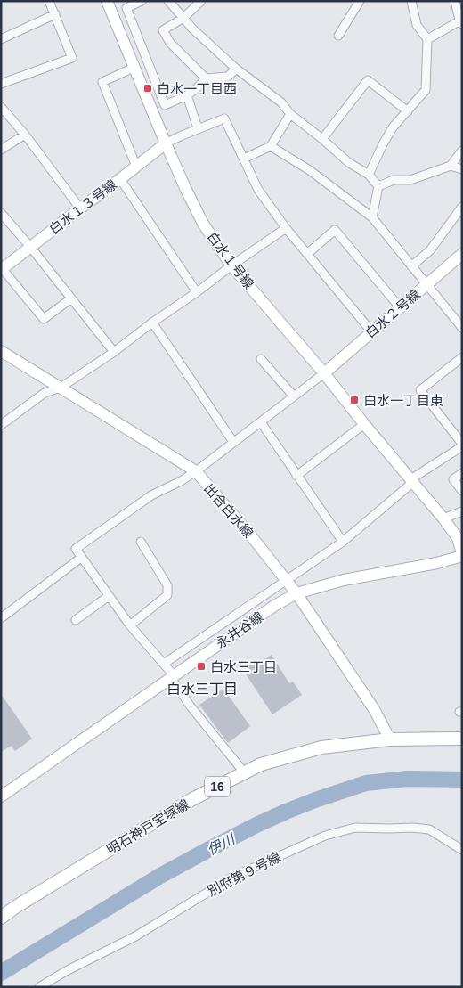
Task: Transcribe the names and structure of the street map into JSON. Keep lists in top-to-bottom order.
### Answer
{
  "streets": {
    "main road": ["16", "明石神戸宝塚線"],
    "street": [
      "白水１３号線",
      "白水１号線",
      "白水２号線",
      "出合白水線",
      "永井谷線",
      "別府第９号線"
    ]
  },
  "crossings": [
    ["白水１３号線", "白水１号線"],
    ["白水１号線", "白水２号線"],
    ["白水１号線", "永井谷線"],
    ["出合白水線", "永井谷線"],
    ["出合白水線", "明石神戸宝塚線"]
  ],
  "districts": ["白水三丁目"],
  "water": ["伊川"],
  "places": {
    "transit": ["白水一丁目西", "白水一丁目東", "白水三丁目"]
  }
}
